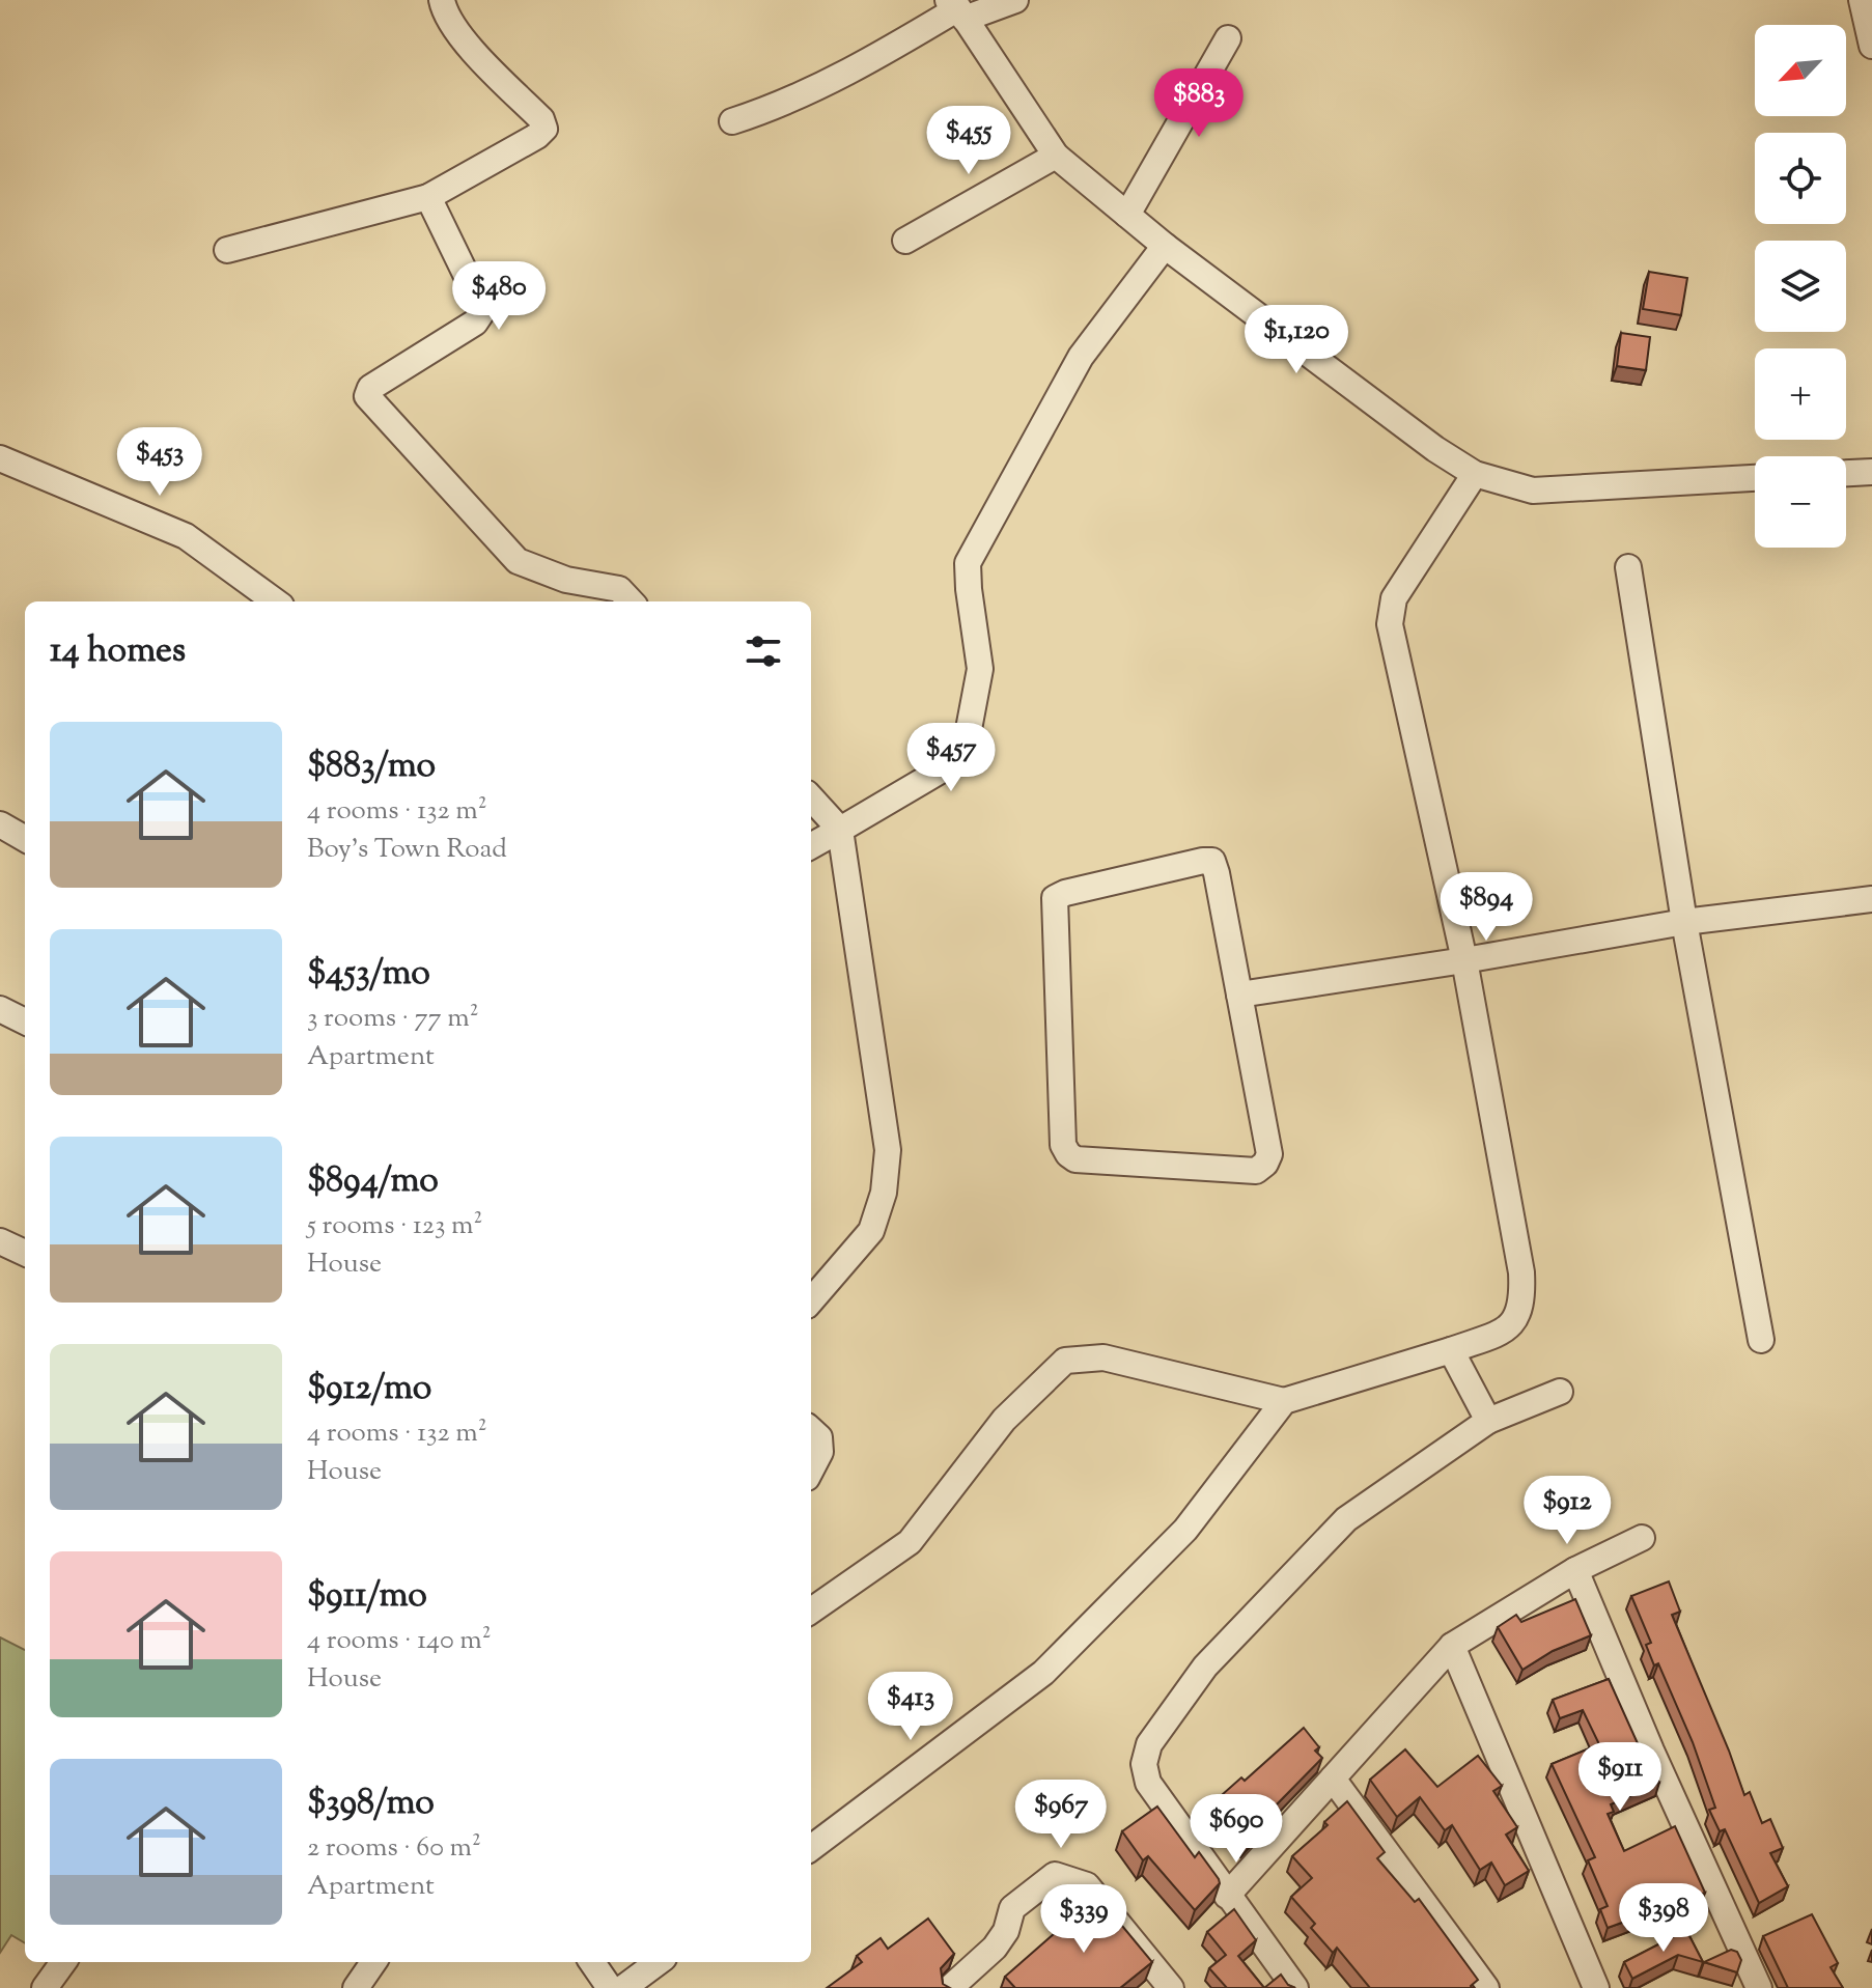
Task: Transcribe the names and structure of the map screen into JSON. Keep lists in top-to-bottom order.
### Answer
{
  "north": "bottom left",
  "page": {
    "map_buttons": ["+", "−"],
    "price": [
      "$883",
      "$455",
      "$480",
      "$1,120",
      "$453",
      "$457",
      "$894",
      "$912",
      "$413",
      "$911",
      "$967",
      "$690",
      "$398",
      "$339"
    ],
    "heading": "14 homes",
    "list": [
      {
        "name": "$883/mo",
        "note": "4 rooms · 132 m² · Boy's Town Road"
      },
      {
        "name": "$453/mo",
        "note": "3 rooms · 77 m² · Apartment"
      },
      {
        "name": "$894/mo",
        "note": "5 rooms · 123 m² · House"
      },
      {
        "name": "$912/mo",
        "note": "4 rooms · 132 m² · House"
      },
      {
        "name": "$911/mo",
        "note": "4 rooms · 140 m² · House"
      },
      {
        "name": "$398/mo",
        "note": "2 rooms · 60 m² · Apartment"
      }
    ]
  }
}
